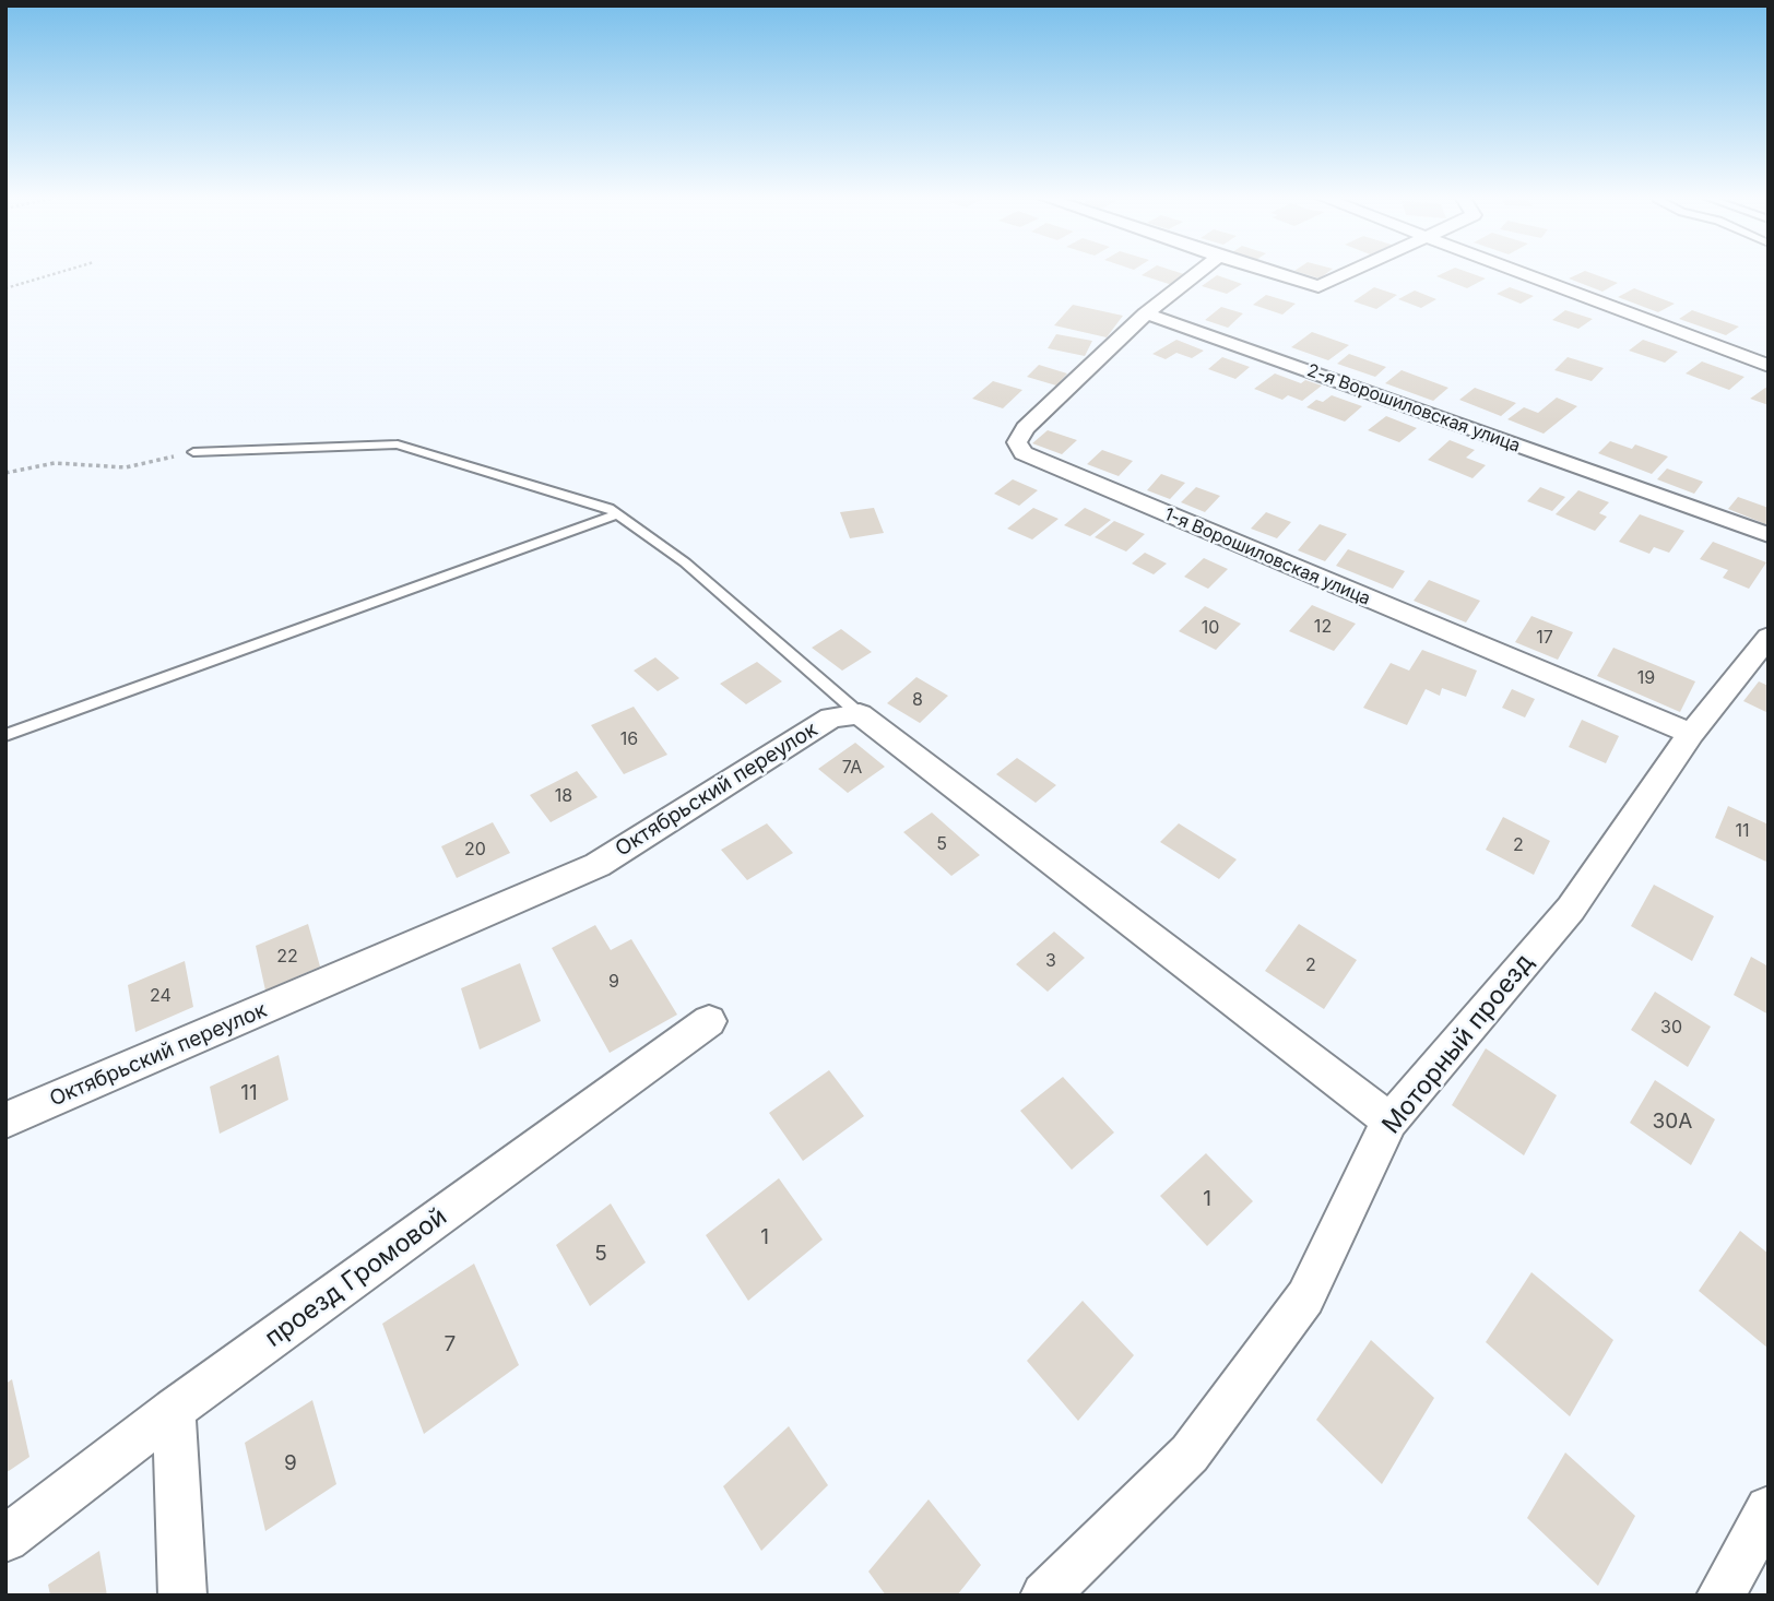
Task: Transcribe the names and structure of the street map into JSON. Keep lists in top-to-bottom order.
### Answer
{
  "streets": {
    "street": [
      "2-я Ворошиловская улица",
      "1-я Ворошиловская улица",
      "Октябрьский переулок",
      "Моторный проезд",
      "проезд Громовой"
    ]
  },
  "crossings": [
    ["2-я Ворошиловская улица", "1-я Ворошиловская улица"],
    ["1-я Ворошиловская улица", "Моторный проезд"]
  ],
  "house_numbers": [
    "12",
    "10",
    "17",
    "19",
    "8",
    "16",
    "7А",
    "18",
    "11",
    "5",
    "2",
    "20",
    "22",
    "3",
    "2",
    "9",
    "24",
    "30",
    "11",
    "30А",
    "1",
    "1",
    "5",
    "7",
    "9"
  ]
}
